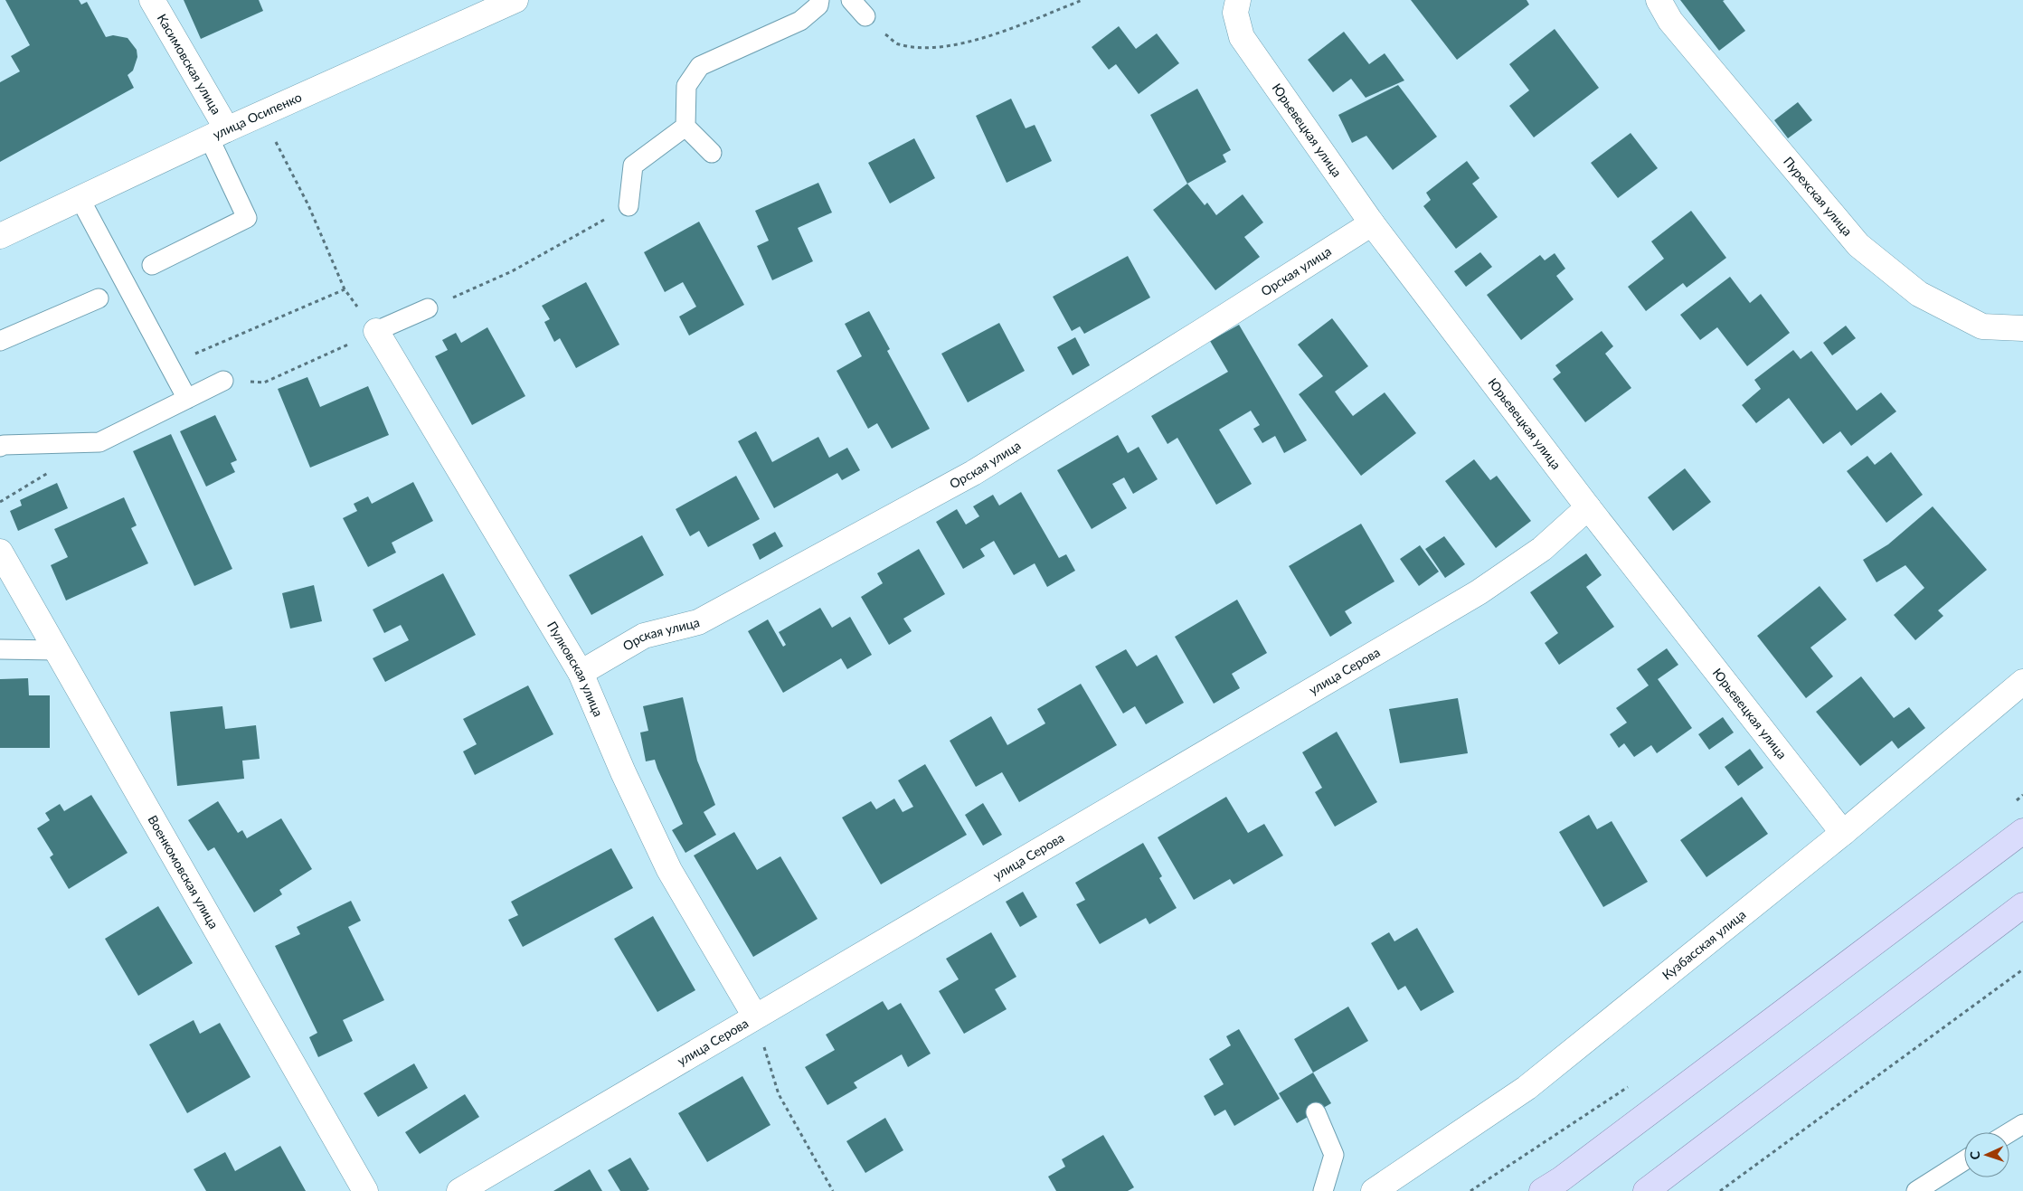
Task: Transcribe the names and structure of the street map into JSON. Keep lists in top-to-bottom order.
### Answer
{
  "streets": {
    "street": [
      "Касимовская улица",
      "улица Осипенко",
      "Юрьевецкая улица",
      "Пурехская улица",
      "Орская улица",
      "Пулковская улица",
      "улица Серова",
      "Военкомовская улица",
      "Кузбасская улица"
    ]
  },
  "crossings": [
    ["Касимовская улица", "улица Осипенко"],
    ["Юрьевецкая улица", "Орская улица"],
    ["Юрьевецкая улица", "улица Серова"],
    ["Юрьевецкая улица", "Кузбасская улица"],
    ["Орская улица", "Пулковская улица"],
    ["Пулковская улица", "улица Серова"]
  ],
  "north": "left"
}
